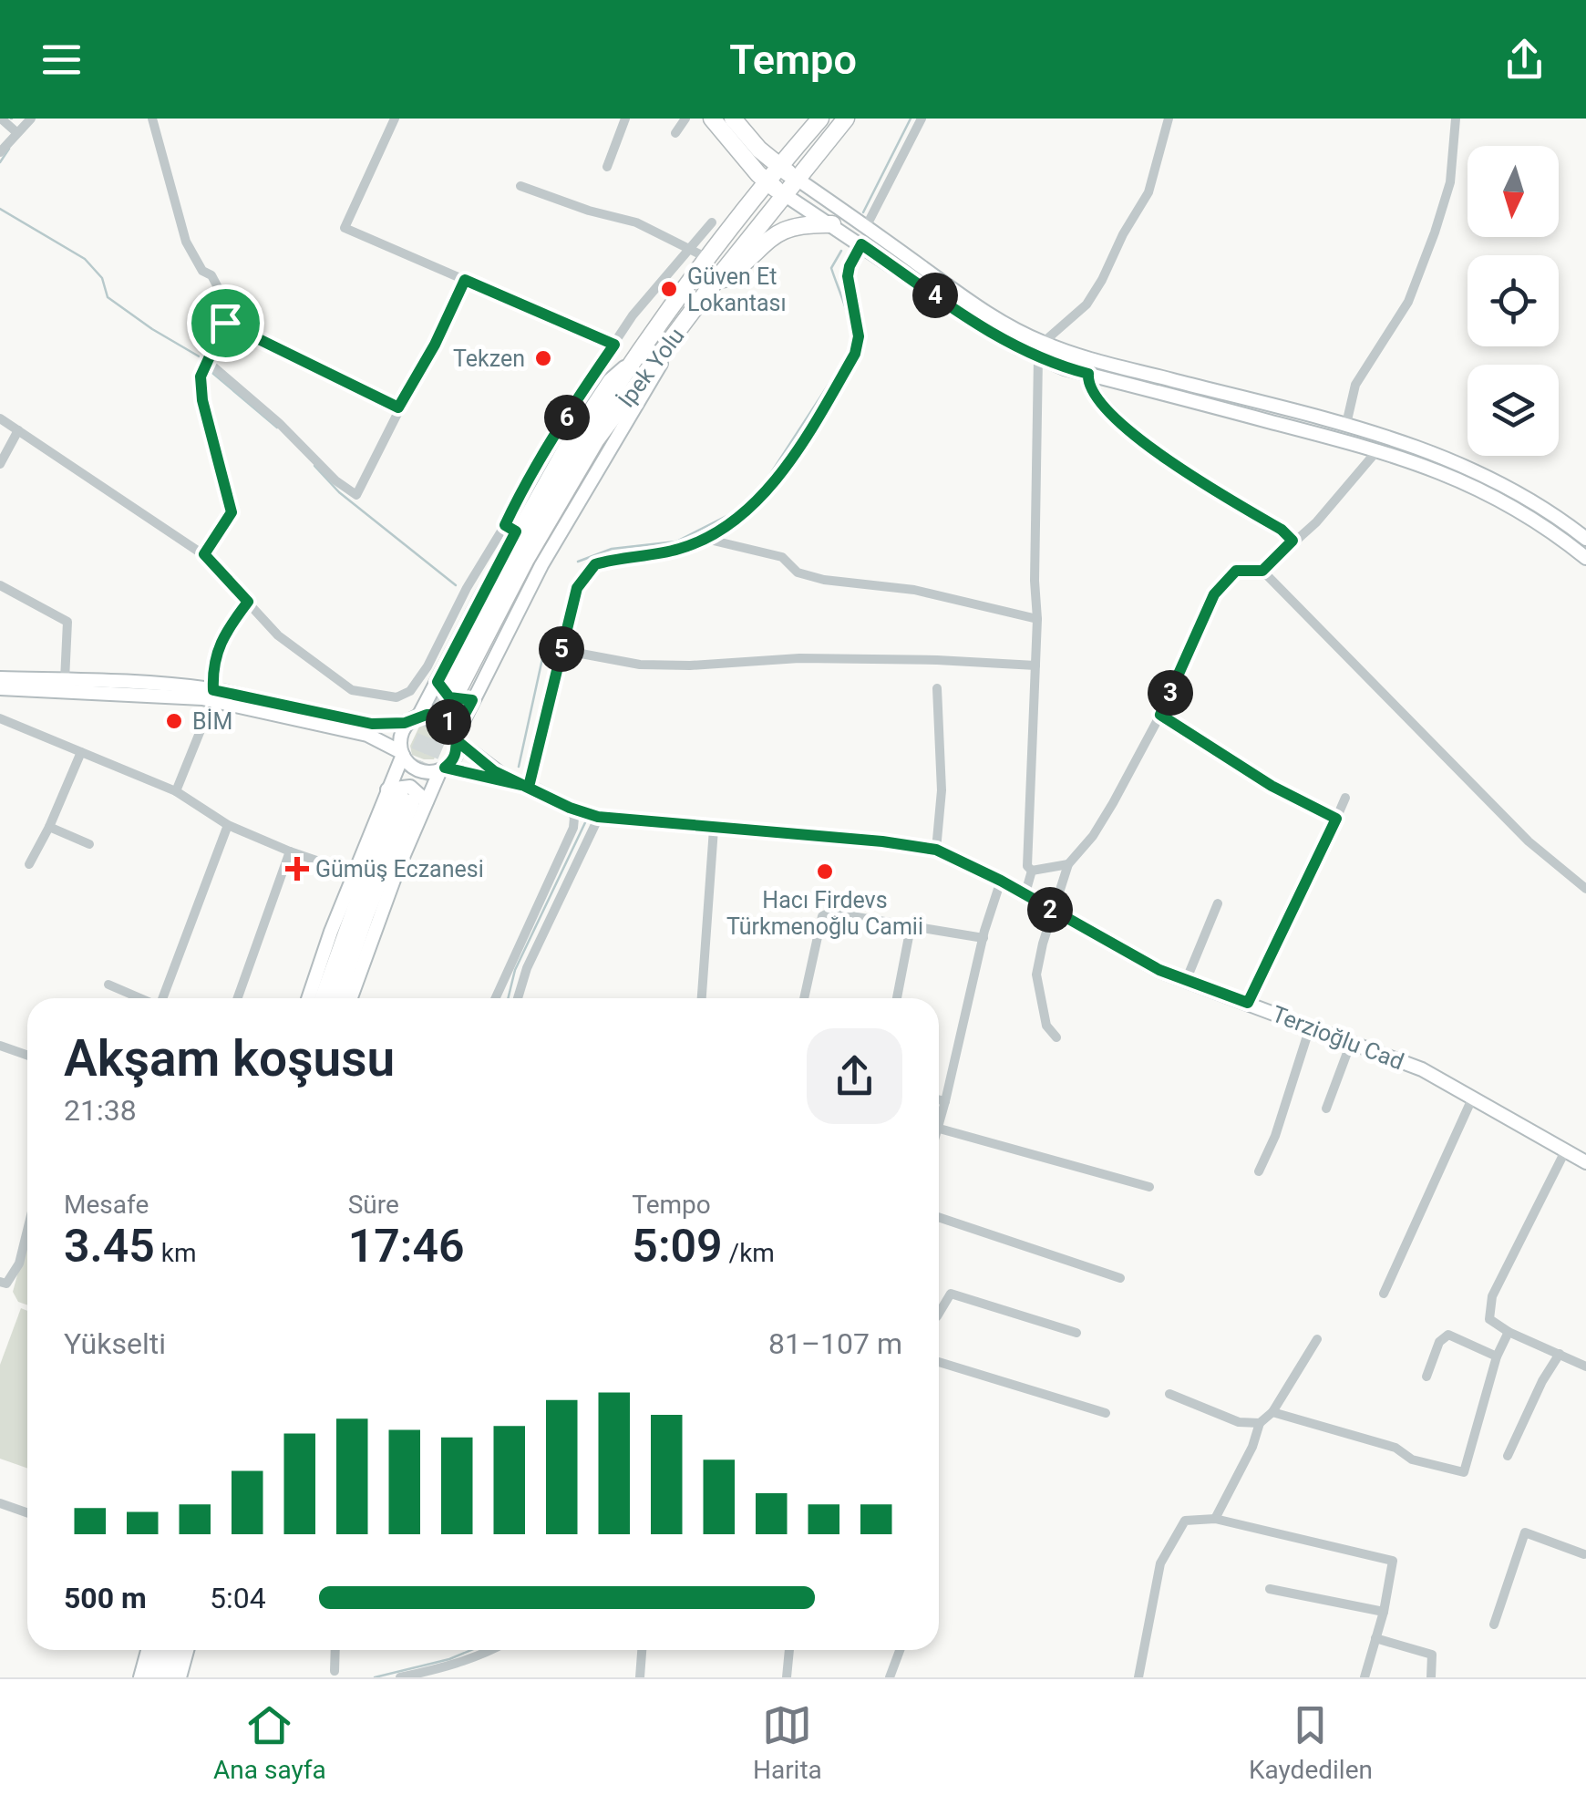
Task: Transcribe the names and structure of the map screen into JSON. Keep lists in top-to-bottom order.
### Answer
{
  "streets": {
    "highway": ["İpek Yolu"],
    "street": ["Terzioğlu Cad"]
  },
  "places": {
    "other": [
      "Güven Et Lokantası",
      "Tekzen",
      "BİM",
      "Hacı Firdevs Türkmenoğlu Camii"
    ],
    "health": ["Gümüş Eczanesi"]
  },
  "north": "bottom",
  "page": {
    "header": "Tempo",
    "pins": [
      "4",
      "6",
      "5",
      "3",
      "1",
      "2"
    ],
    "heading": ["Akşam koşusu", "21:38"],
    "stats": [
      ["Mesafe", "3.45 km"],
      ["Süre", "17:46"],
      ["Tempo", "5:09 /km"]
    ],
    "chart": ["Yükselti", "81–107 m"],
    "list": [
      {
        "name": "500 m",
        "note": "5:04"
      }
    ],
    "tabs": ["Ana sayfa", "Harita", "Kaydedilen"]
  }
}
